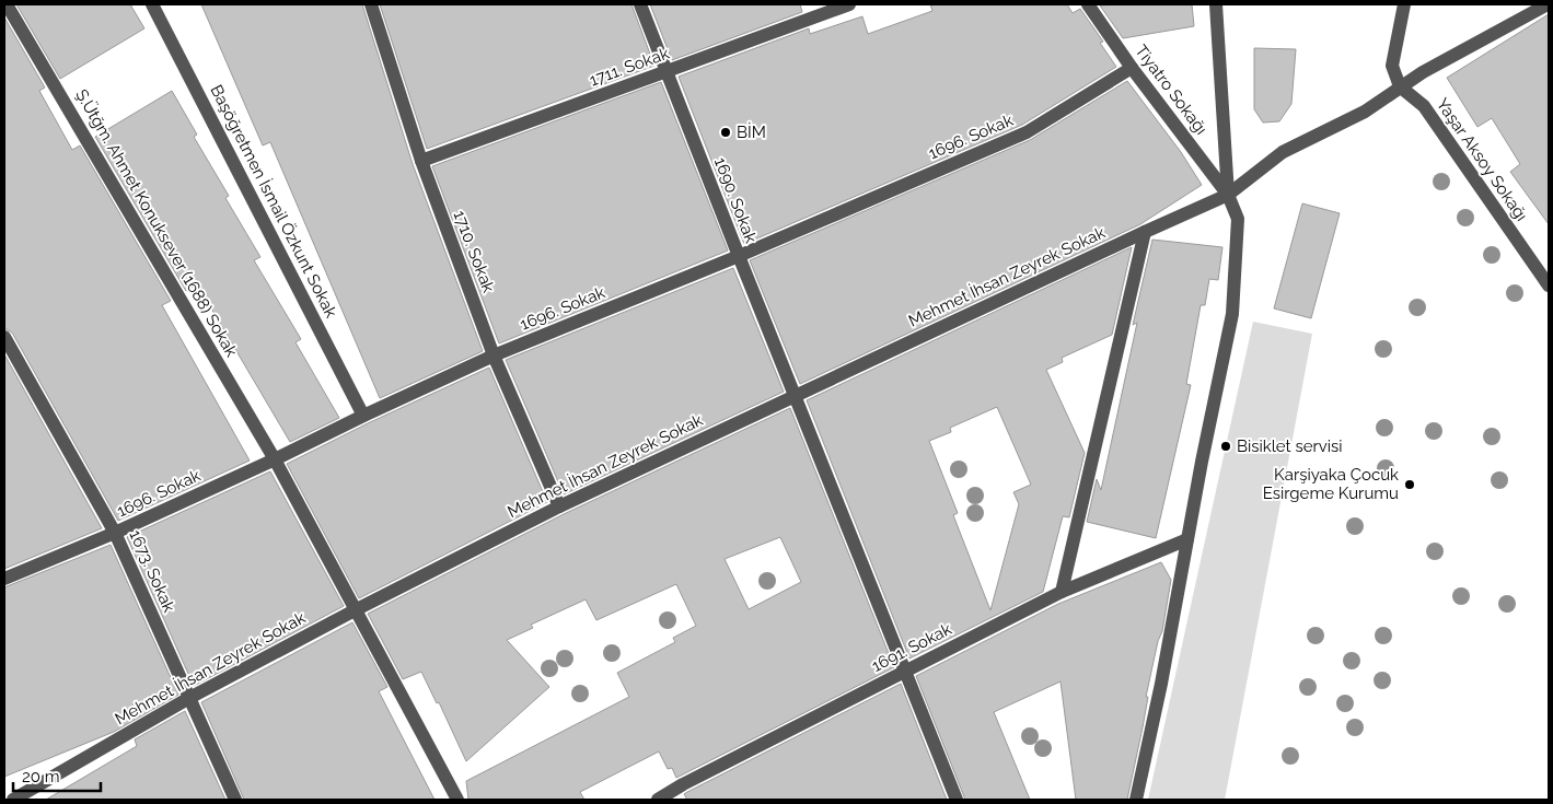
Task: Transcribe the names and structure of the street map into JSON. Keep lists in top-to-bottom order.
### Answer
{
  "streets": {
    "street": [
      "1711. Sokak",
      "Tiyatro Sokağı",
      "1696. Sokak",
      "Yaşar Aksoy Sokağı",
      "1690. Sokak",
      "Başöğretmen İsmail Özkunt Sokak",
      "Ş.Ütğm. Ahmet Konuksever (1688) Sokak",
      "1710. Sokak",
      "Mehmet İhsan Zeyrek Sokak",
      "1673. Sokak",
      "1691. Sokak"
    ]
  },
  "crossings": [
    ["1711. Sokak", "1690. Sokak"],
    ["1711. Sokak", "1710. Sokak"],
    ["Tiyatro Sokağı", "1696. Sokak"],
    ["Tiyatro Sokağı", "Mehmet İhsan Zeyrek Sokak"],
    ["1696. Sokak", "1690. Sokak"],
    ["1696. Sokak", "Başöğretmen İsmail Özkunt Sokak"],
    ["1696. Sokak", "Ş.Ütğm. Ahmet Konuksever (1688) Sokak"],
    ["1696. Sokak", "1710. Sokak"],
    ["1696. Sokak", "1673. Sokak"],
    ["Yaşar Aksoy Sokağı", "Mehmet İhsan Zeyrek Sokak"],
    ["1690. Sokak", "Mehmet İhsan Zeyrek Sokak"],
    ["1690. Sokak", "1691. Sokak"],
    ["Ş.Ütğm. Ahmet Konuksever (1688) Sokak", "Mehmet İhsan Zeyrek Sokak"],
    ["1710. Sokak", "Mehmet İhsan Zeyrek Sokak"],
    ["Mehmet İhsan Zeyrek Sokak", "1673. Sokak"]
  ],
  "places": ["BİM", "Bisiklet servisi", "Karşiyaka Çocuk Esirgeme Kurumu"],
  "scale_bar": "20 m"
}
